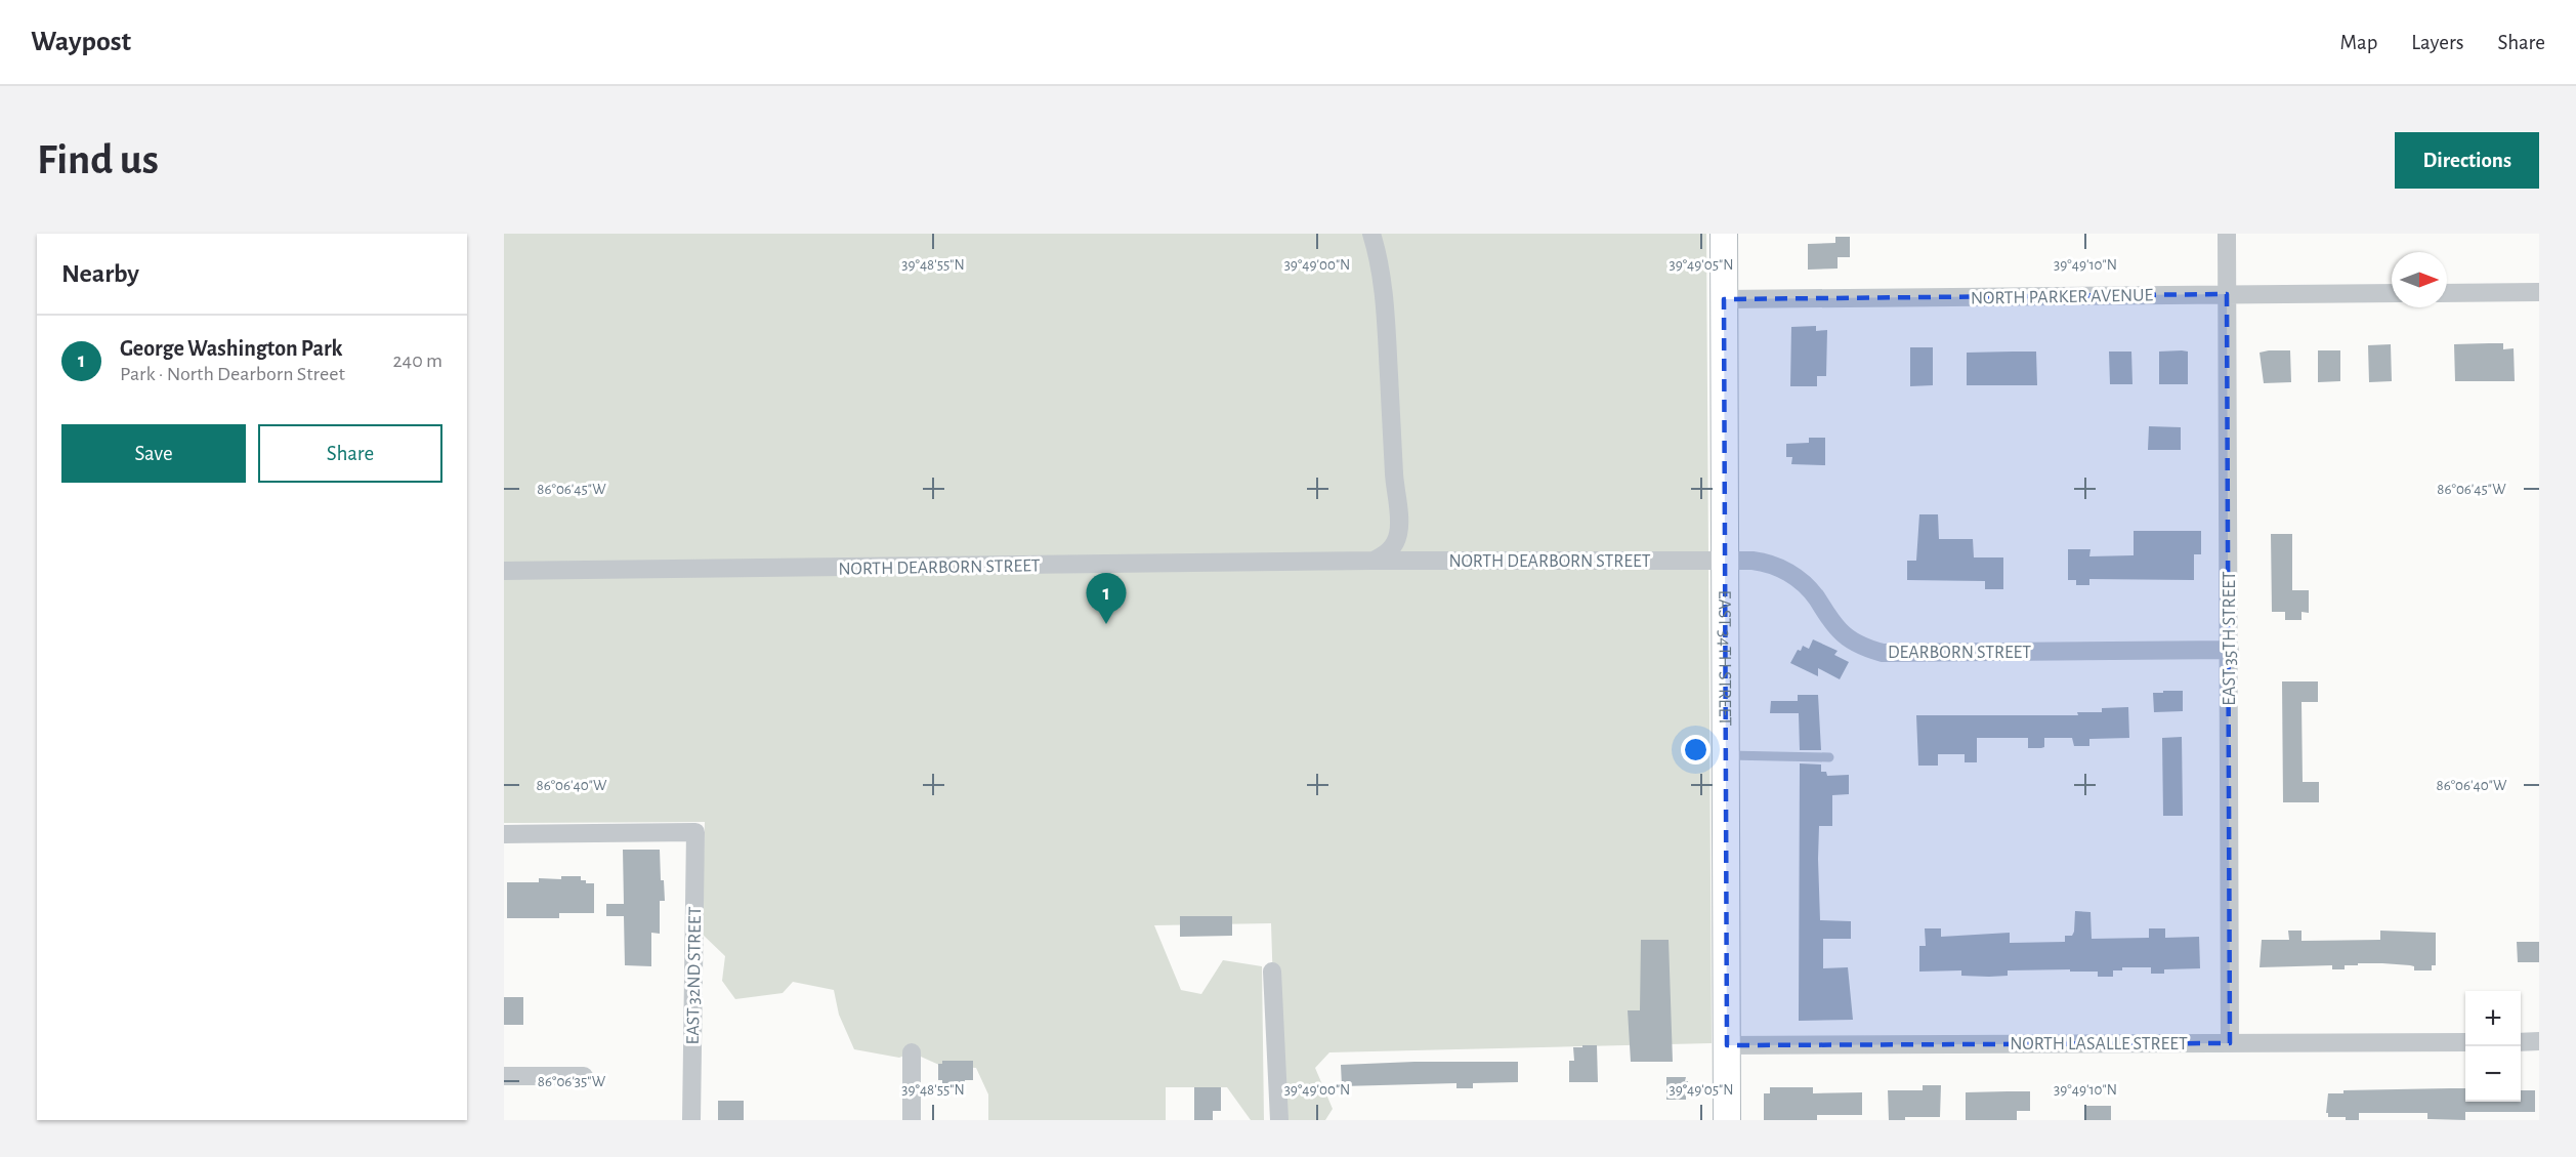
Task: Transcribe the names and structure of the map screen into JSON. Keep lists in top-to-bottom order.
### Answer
{
  "streets": {
    "main road": ["EAST 34TH STREET"],
    "street": [
      "NORTH PARKER AVENUE",
      "NORTH DEARBORN STREET",
      "EAST 35TH STREET",
      "DEARBORN STREET",
      "EAST 32ND STREET",
      "NORTH LASALLE STREET"
    ]
  },
  "crossings": [
    ["NORTH PARKER AVENUE", "EAST 35TH STREET"],
    ["NORTH PARKER AVENUE", "EAST 34TH STREET"],
    ["NORTH DEARBORN STREET", "DEARBORN STREET"],
    ["NORTH DEARBORN STREET", "EAST 34TH STREET"],
    ["EAST 35TH STREET", "DEARBORN STREET"],
    ["EAST 35TH STREET", "NORTH LASALLE STREET"],
    ["DEARBORN STREET", "EAST 34TH STREET"],
    ["EAST 34TH STREET", "NORTH LASALLE STREET"]
  ],
  "north": "right",
  "page": {
    "header": "Waypost",
    "nav": ["Map", "Layers", "Share"],
    "buttons": [
      "Directions",
      ["Save", "Share"]
    ],
    "title": "Find us",
    "heading": "Nearby",
    "list": [
      {
        "mark": "1",
        "name": "George Washington Park",
        "note": "Park · North Dearborn Street",
        "value": "240 m"
      }
    ],
    "pins": "1",
    "map_buttons": ["+", "−"]
  },
  "coordinates": [
    "39°48'55\"N",
    "39°49'00\"N",
    "39°49'05\"N",
    "39°49'10\"N",
    "86°06'45\"W",
    "86°06'40\"W",
    "86°06'35\"W"
  ]
}
